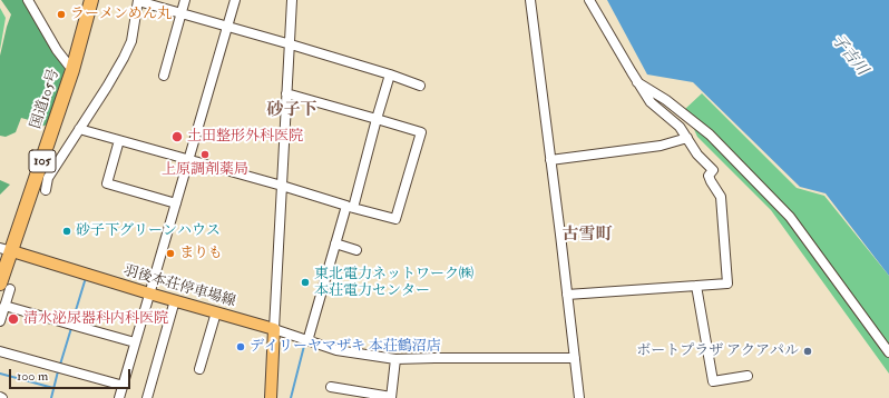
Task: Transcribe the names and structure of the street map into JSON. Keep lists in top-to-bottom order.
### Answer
{
  "streets": {
    "highway": ["国道105号", "105"],
    "main road": ["羽後本荘停車場線"]
  },
  "crossings": [
    ["国道105号", "羽後本荘停車場線"]
  ],
  "districts": ["砂子下", "古雪町"],
  "water": ["子吉川"],
  "places": [
    "ラーメンめん丸",
    "土田整形外科医院",
    "上原調剤薬局",
    "砂子下グリーンハウス",
    "まりも",
    "東北電力ネットワーク㈱ 本荘電力センター",
    "清水泌尿器科内科医院",
    "デイリーヤマザキ 本荘鶴沼店",
    "ボートプラザ アクアパル"
  ],
  "scale_bar": "100 m"
}
